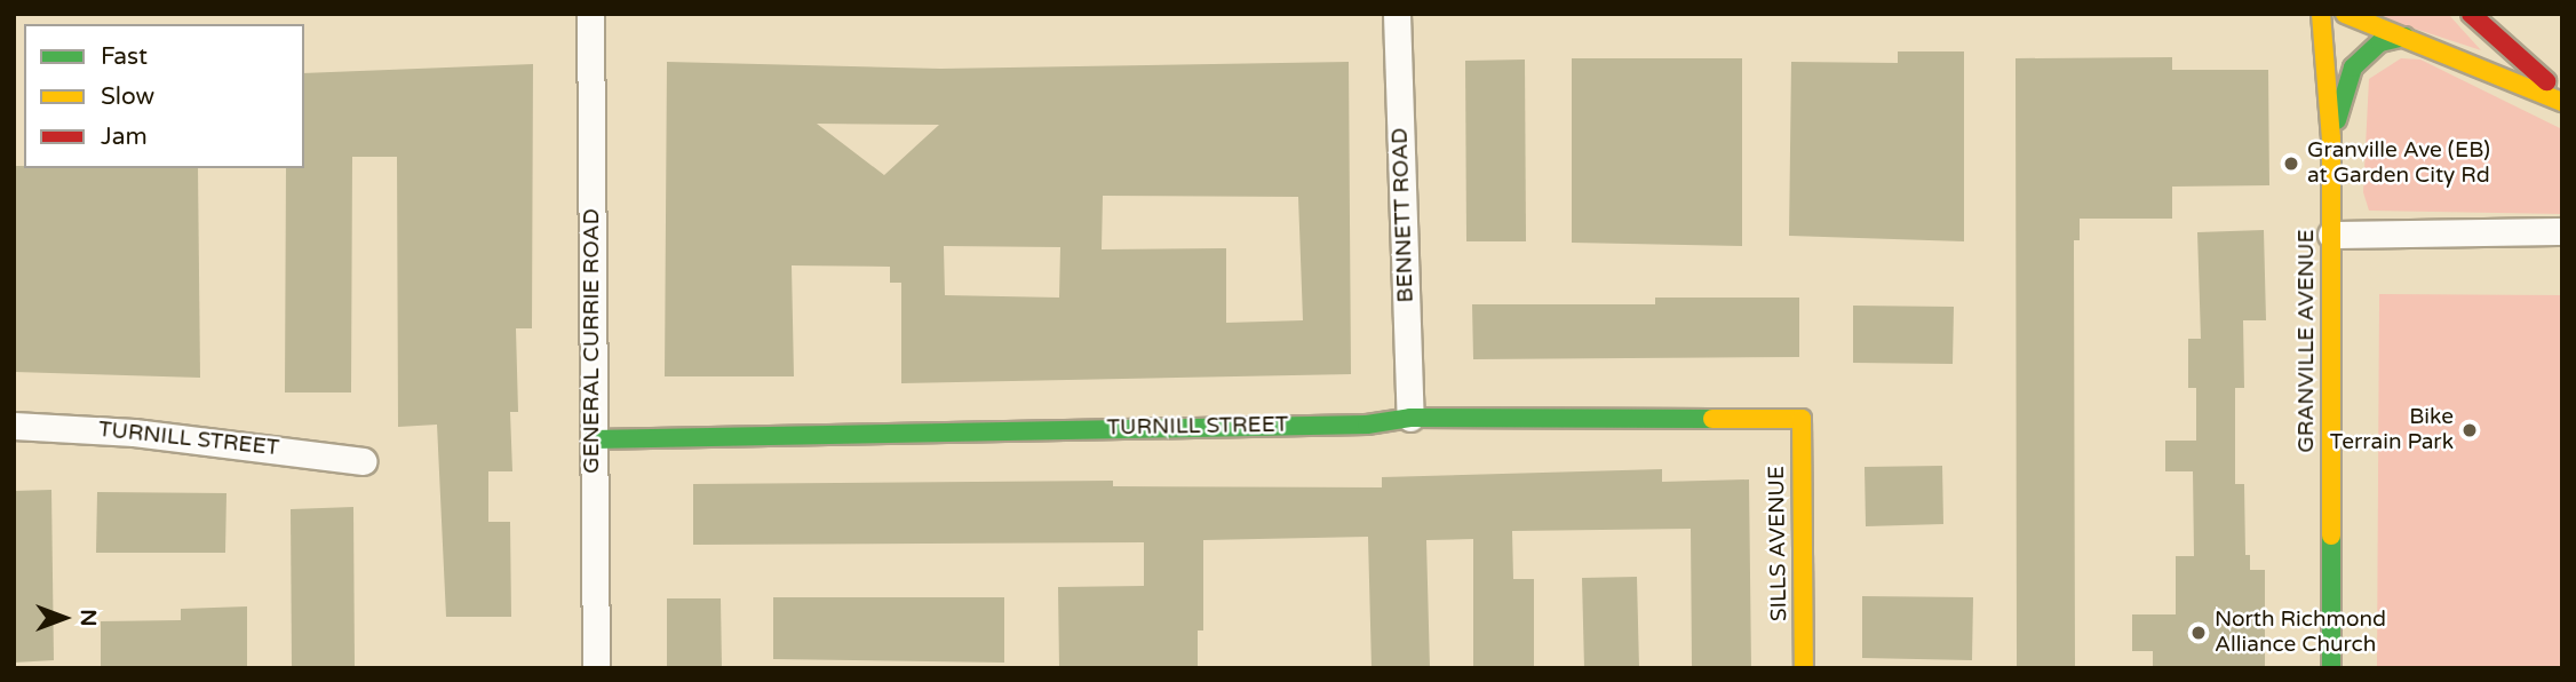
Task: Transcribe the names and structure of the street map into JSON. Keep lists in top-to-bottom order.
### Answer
{
  "streets": {
    "street": [
      "BENNETT ROAD",
      "GENERAL CURRIE ROAD",
      "GRANVILLE AVENUE",
      "TURNILL STREET",
      "SILLS AVENUE"
    ]
  },
  "crossings": [
    ["BENNETT ROAD", "TURNILL STREET"],
    ["GENERAL CURRIE ROAD", "TURNILL STREET"],
    ["TURNILL STREET", "SILLS AVENUE"]
  ],
  "places": ["Granville Ave (EB) at Garden City Rd", "Bike Terrain Park", "North Richmond Alliance Church"],
  "legend": ["Fast", "Slow", "Jam"],
  "north": "right"
}
